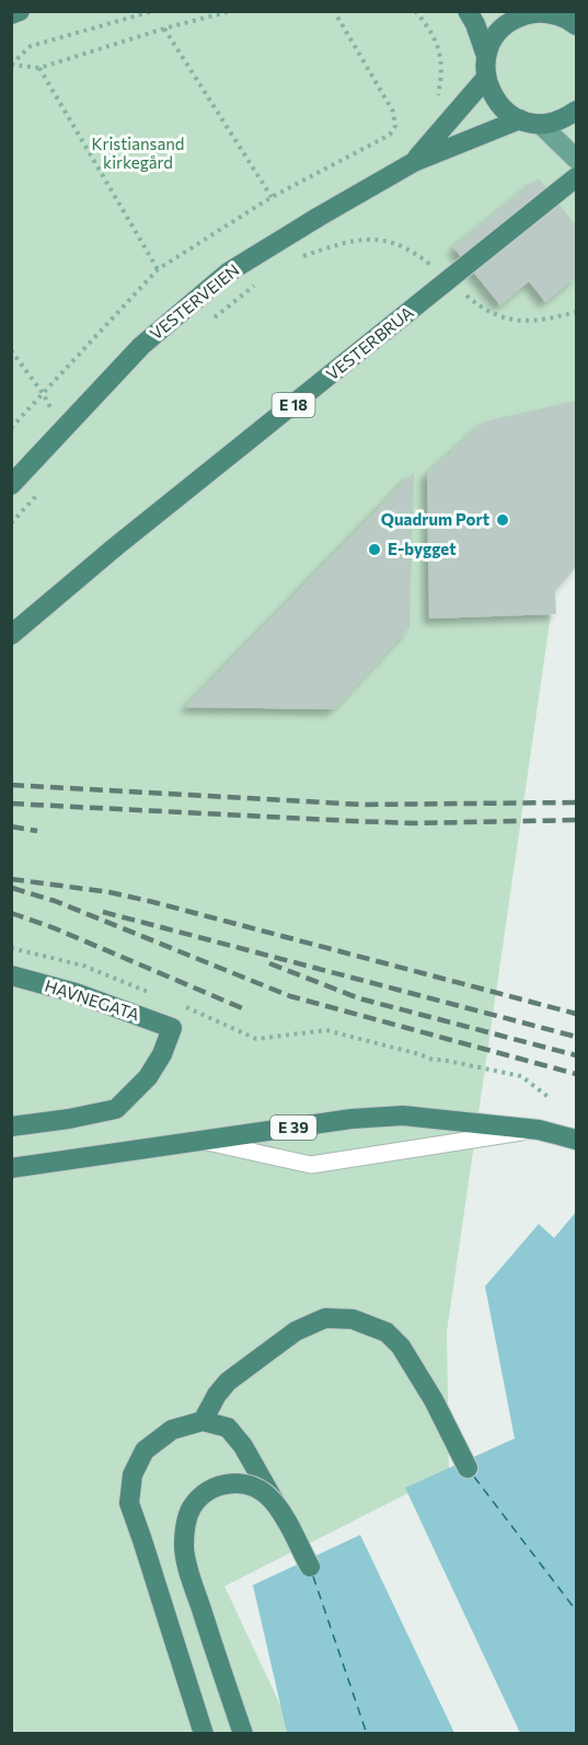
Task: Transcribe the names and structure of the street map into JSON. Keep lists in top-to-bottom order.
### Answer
{
  "streets": {
    "highway": [
      "VESTERVEIEN",
      "VESTERBRUA",
      "E 18",
      "HAVNEGATA",
      "E 39"
    ]
  },
  "parks": ["Kristiansand kirkegård"],
  "places": ["Quadrum Port", "E-bygget"]
}
